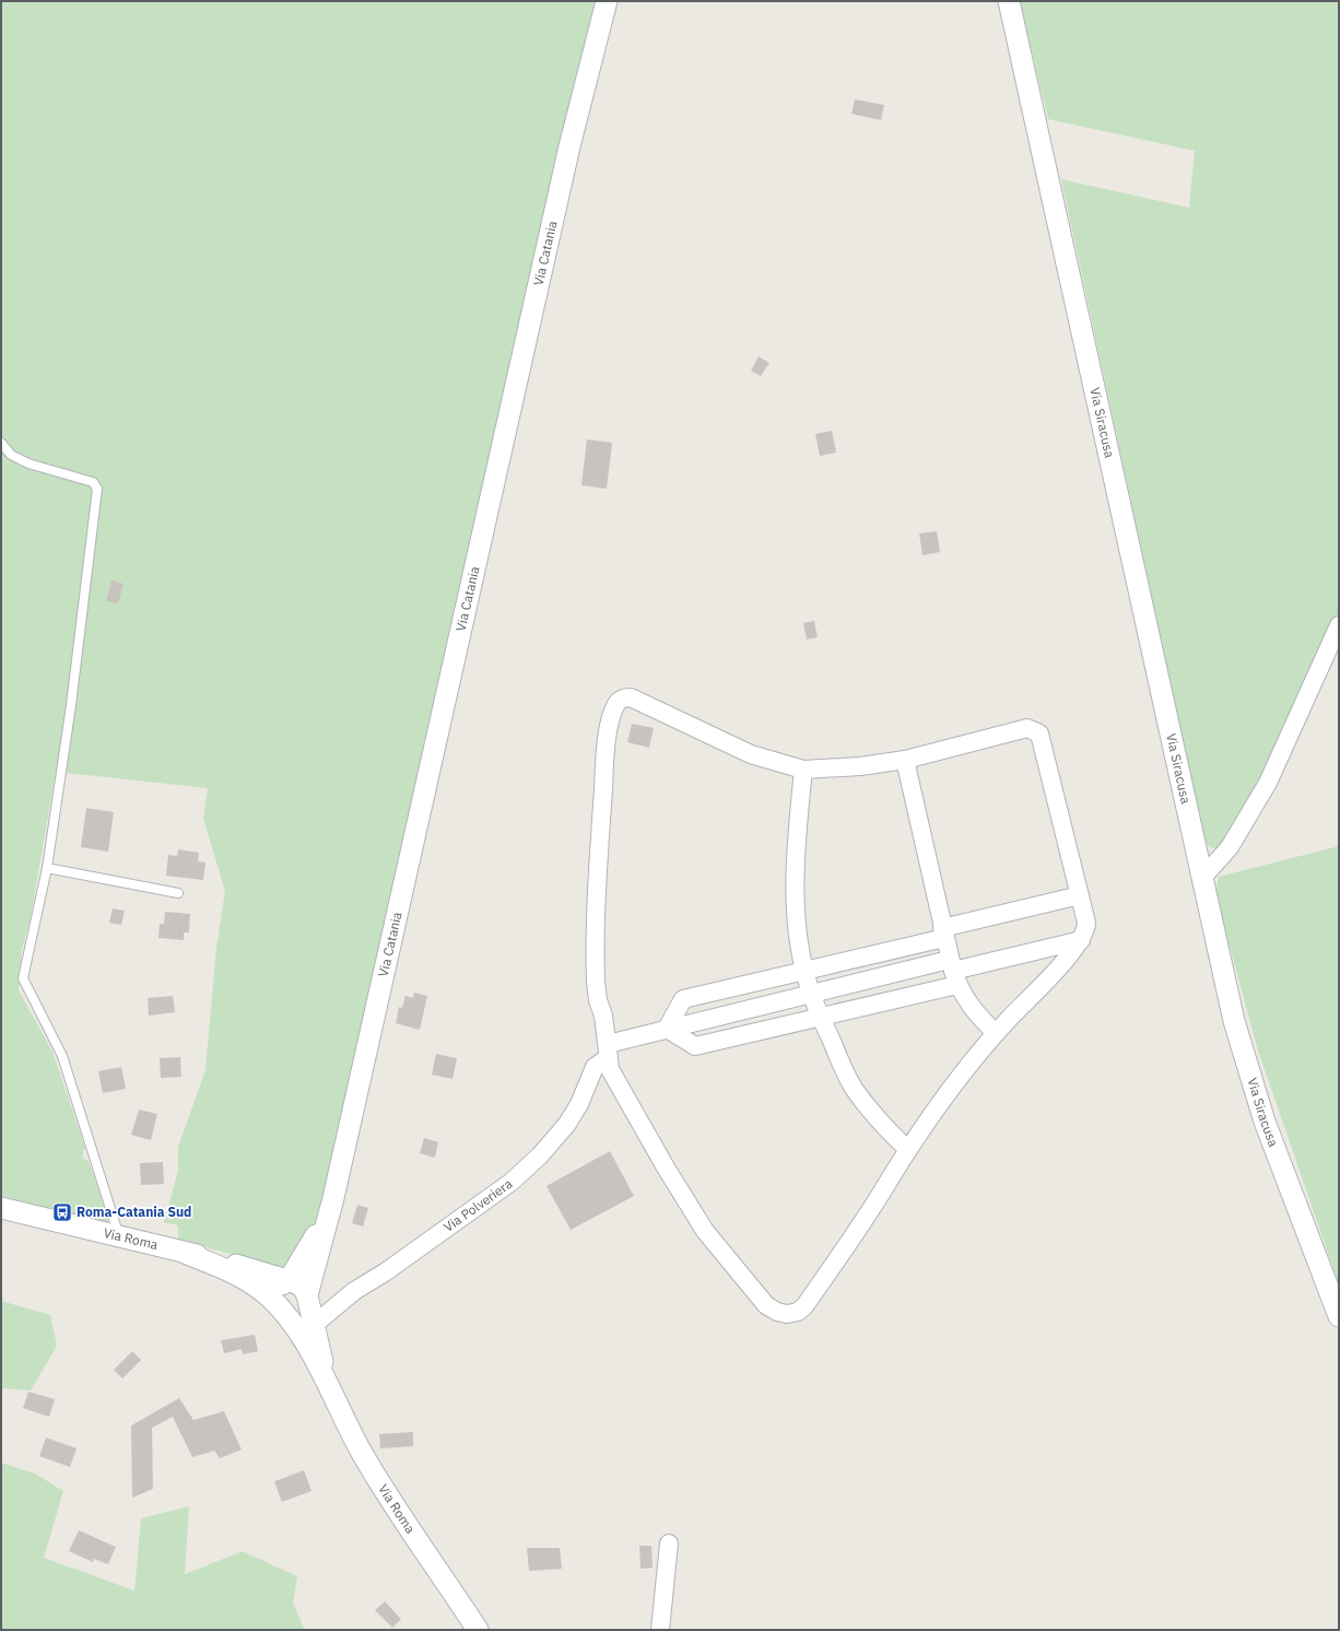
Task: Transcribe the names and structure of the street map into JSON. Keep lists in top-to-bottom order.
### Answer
{
  "streets": {
    "street": [
      "Via Catania",
      "Via Siracusa",
      "Via Polveriera",
      "Via Roma"
    ]
  },
  "crossings": [
    ["Via Catania", "Via Roma"]
  ],
  "places": {
    "bus stop": ["Roma-Catania Sud"]
  }
}
